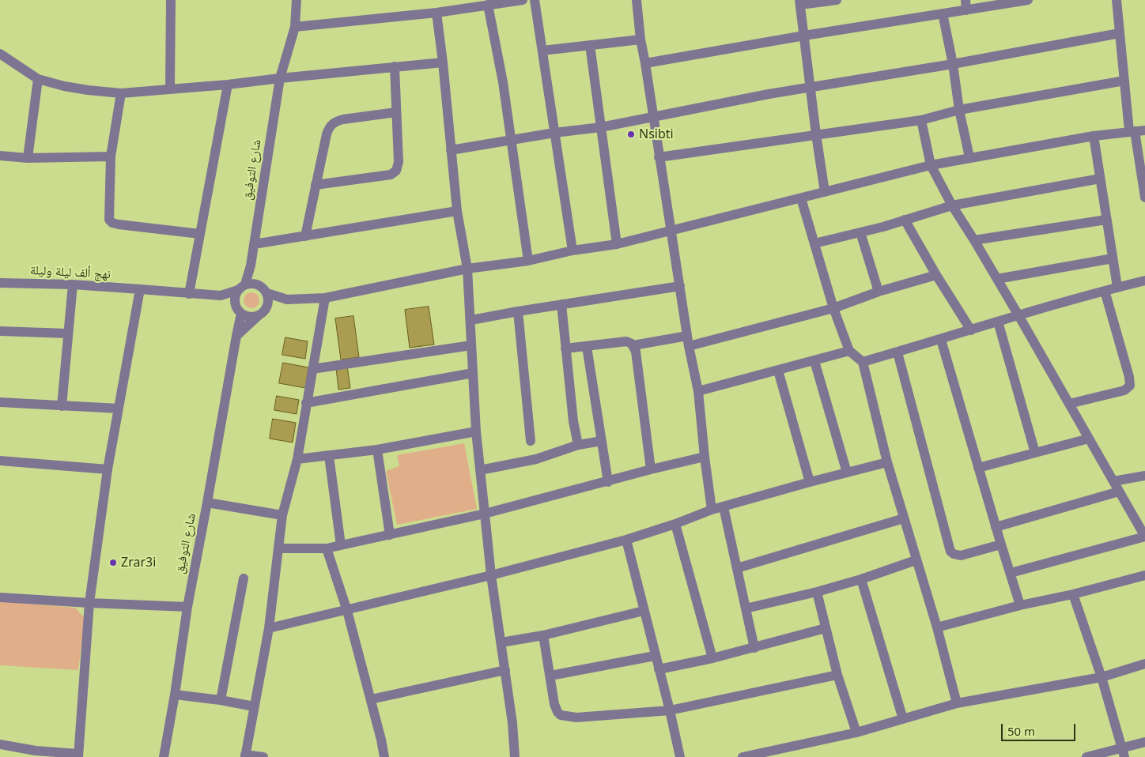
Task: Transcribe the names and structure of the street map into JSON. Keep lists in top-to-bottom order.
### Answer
{
  "streets": {
    "street": ["شارع التوفيق", "نهج ألف ليلة وليلة"]
  },
  "places": ["Nsibti", "Zrar3i"],
  "scale_bar": "50 m"
}
